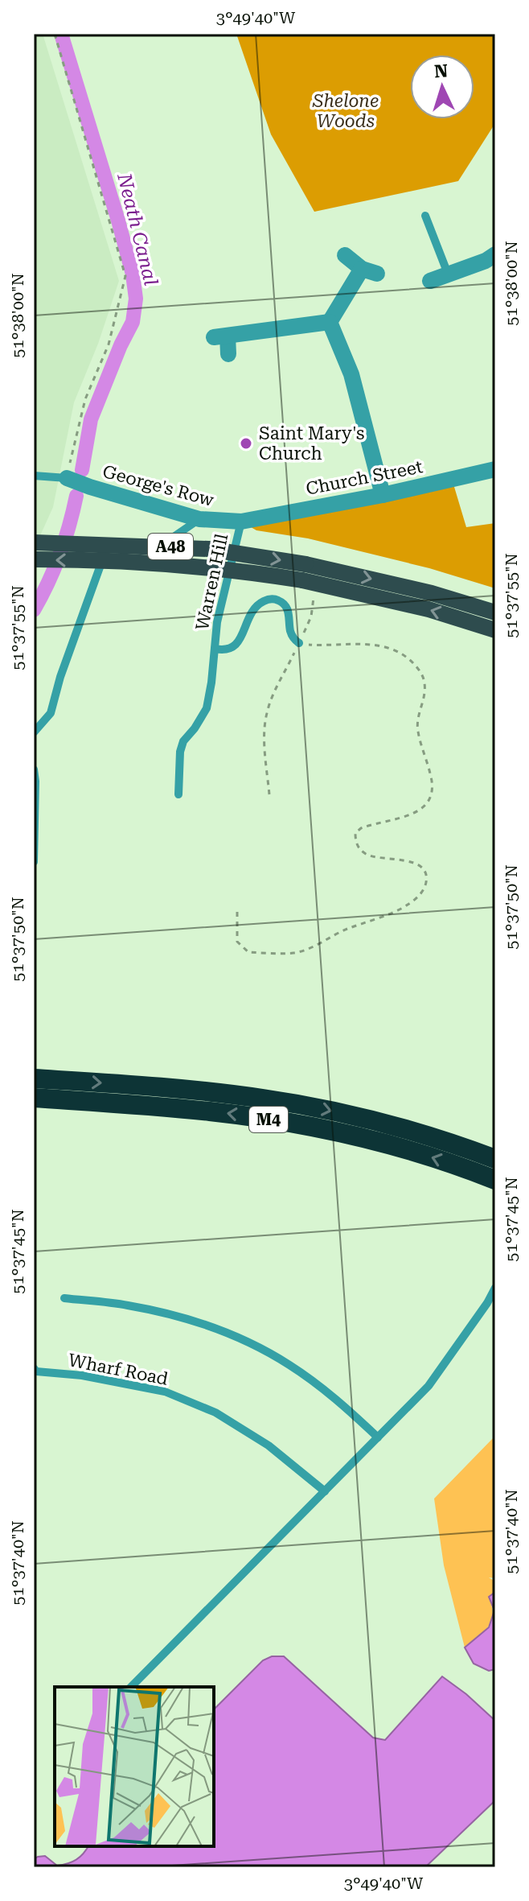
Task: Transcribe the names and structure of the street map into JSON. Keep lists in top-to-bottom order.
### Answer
{
  "streets": {
    "highway": ["M4"],
    "main road": ["A48"],
    "street": ["Church Street", "George's Row"],
    "lane": ["Warren Hill", "Wharf Road"]
  },
  "crossings": [
    ["Church Street", "George's Row"],
    ["Church Street", "Warren Hill"],
    ["George's Row", "Warren Hill"]
  ],
  "water": ["Neath Canal"],
  "parks": ["Shelone Woods"],
  "places": ["Saint Mary's Church"],
  "north": "top",
  "coordinates": [
    "3°49'40\"W",
    "51°38'00\"N",
    "51°37'55\"N",
    "51°37'50\"N",
    "51°37'45\"N",
    "51°37'40\"N"
  ]
}
